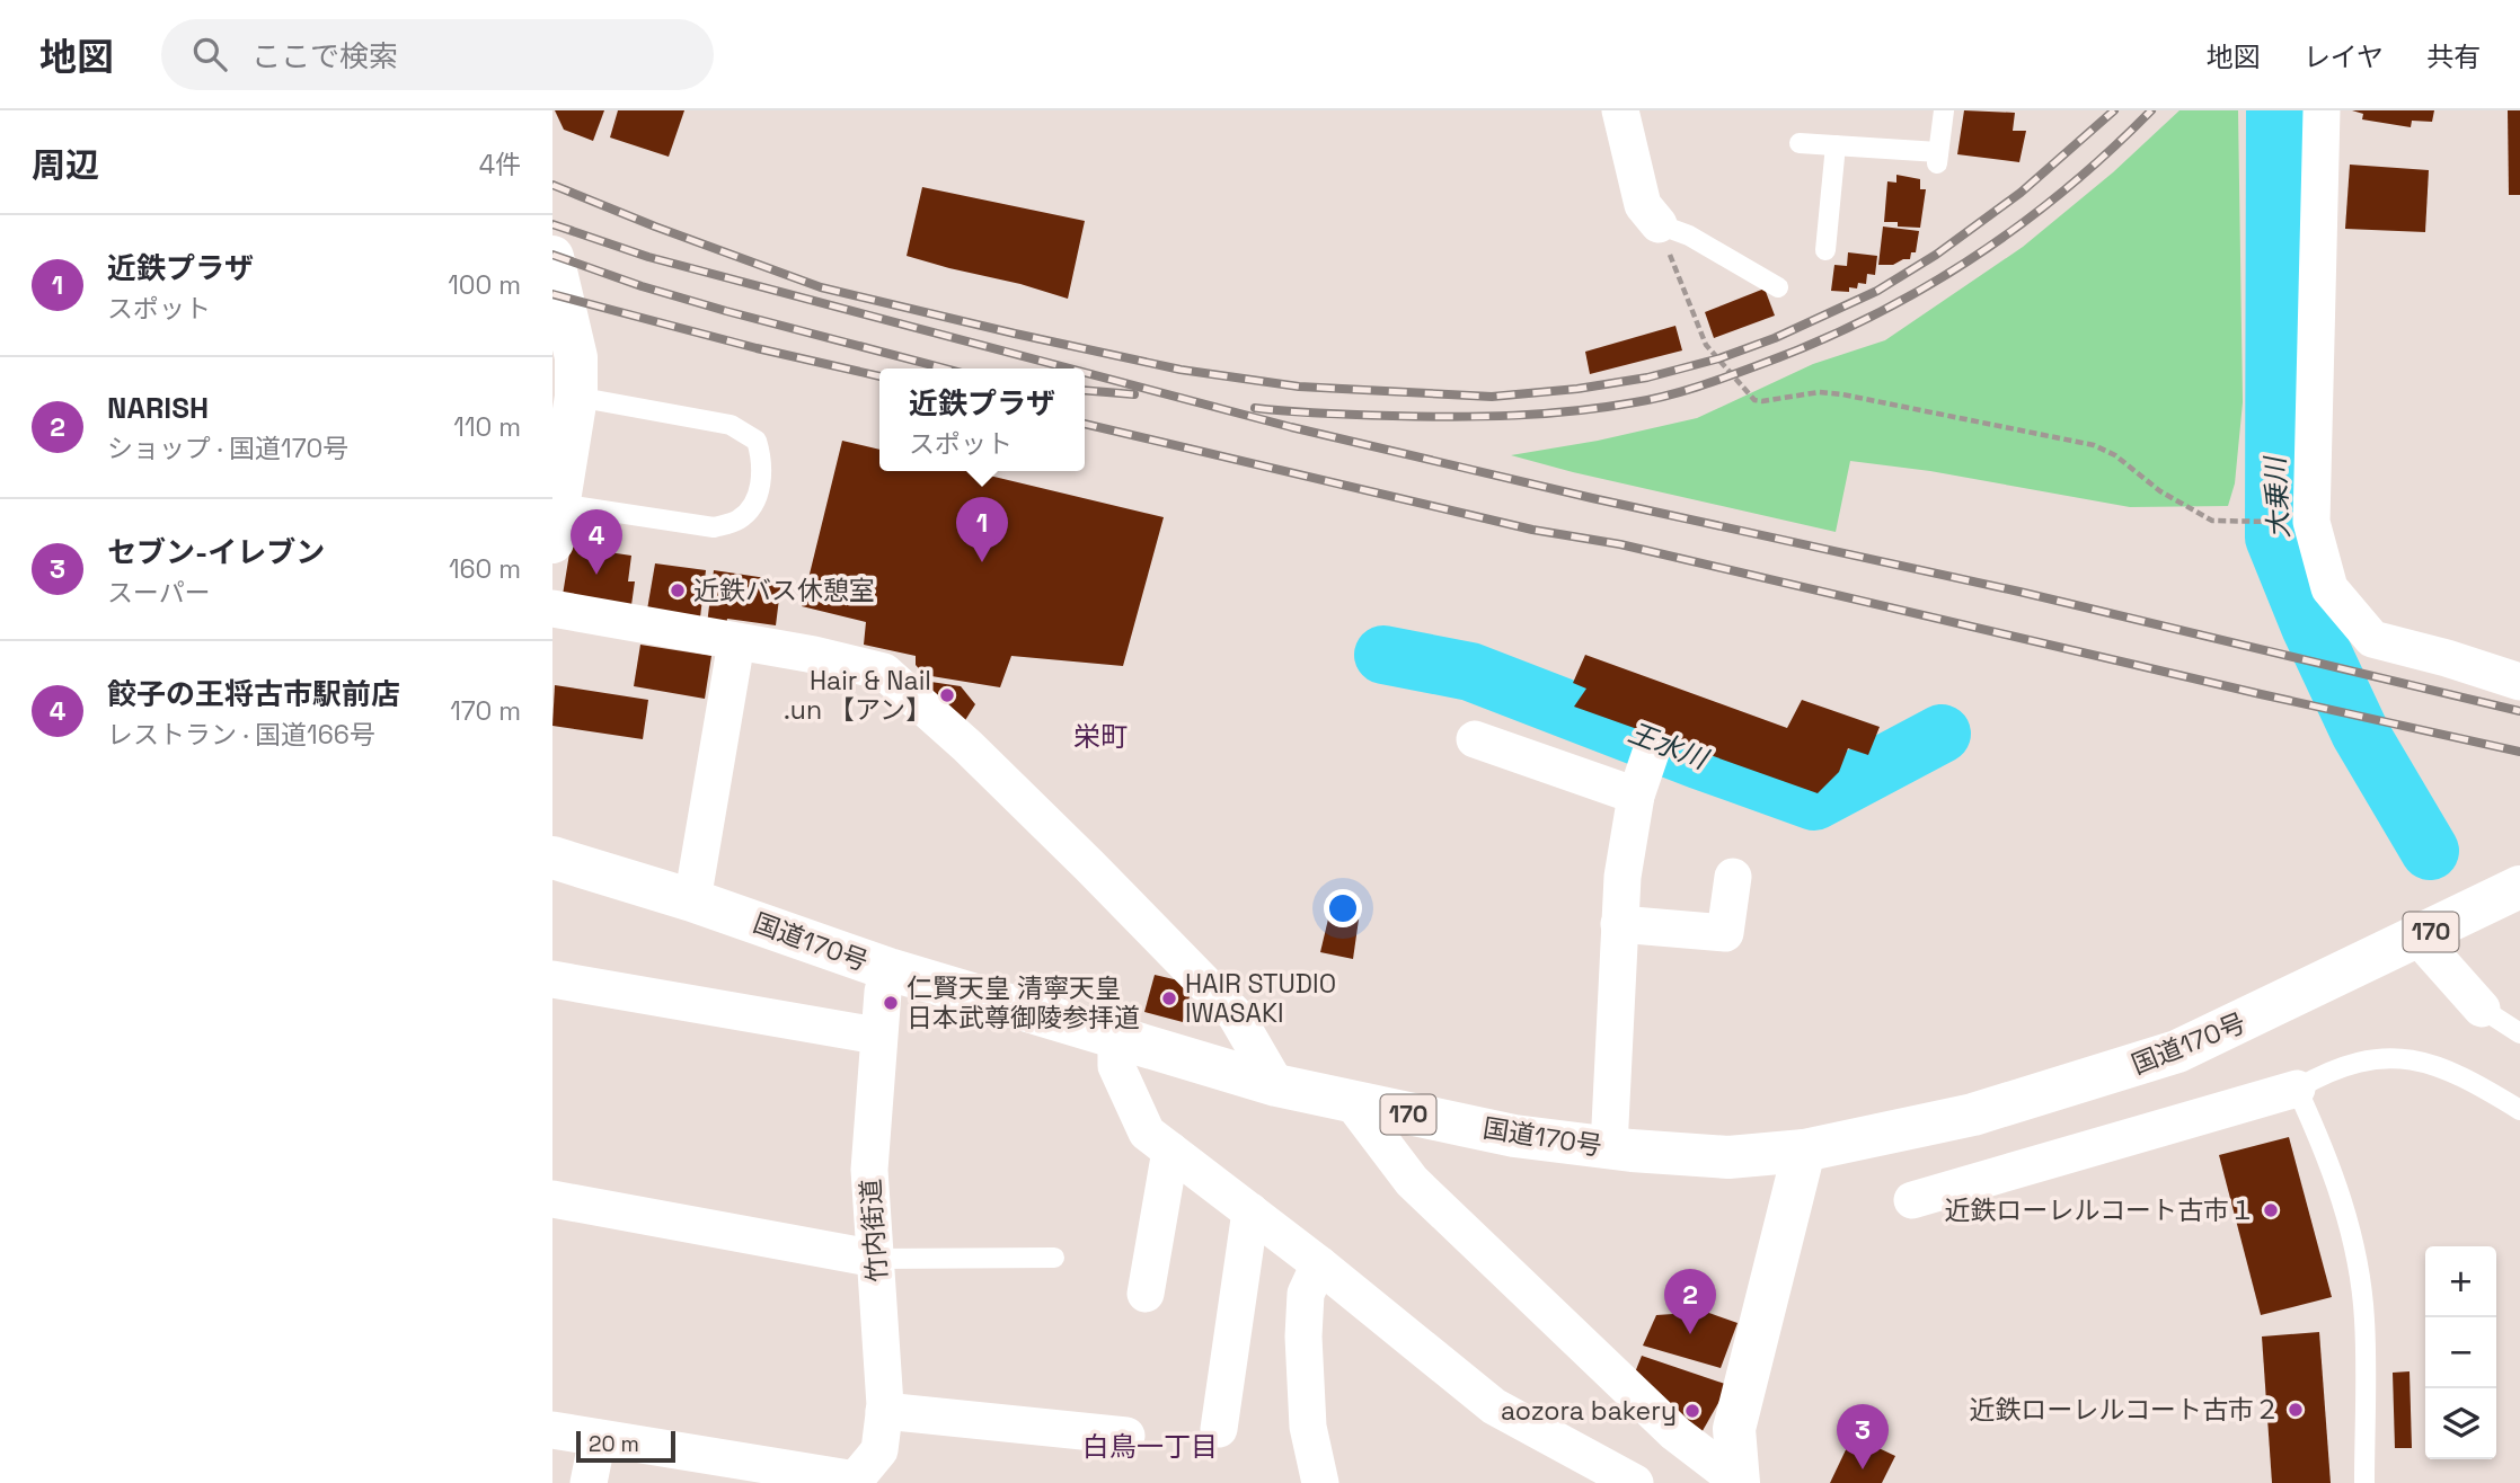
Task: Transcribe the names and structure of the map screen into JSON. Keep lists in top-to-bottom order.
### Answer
{
  "streets": {
    "main road": ["170", "国道170号"],
    "street": ["竹内街道"]
  },
  "crossings": [
    ["国道170号", "竹内街道"]
  ],
  "districts": ["栄町", "白鳥一丁目"],
  "water": ["大乗川", "王水川"],
  "places": [
    "近鉄バス休憩室",
    "Hair & Nail .un 【アン】",
    "HAIR STUDIO IWASAKI",
    "仁賢天皇 清寧天皇 日本武尊御陵参拝道",
    "近鉄ローレルコート古市１",
    "近鉄ローレルコート古市２",
    "aozora bakery"
  ],
  "scale_bar": "20 m",
  "page": {
    "header": "地図",
    "search": "ここで検索",
    "nav": ["地図", "レイヤ", "共有"],
    "heading": ["周辺", "4件"],
    "list": [
      {
        "mark": "1",
        "name": "近鉄プラザ",
        "note": "スポット",
        "value": "100 m"
      },
      {
        "mark": "2",
        "name": "NARISH",
        "note": "ショップ · 国道170号",
        "value": "110 m"
      },
      {
        "mark": "3",
        "name": "セブン-イレブン",
        "note": "スーパー",
        "value": "160 m"
      },
      {
        "mark": "4",
        "name": "餃子の王将古市駅前店",
        "note": "レストラン · 国道166号",
        "value": "170 m"
      }
    ],
    "popup": ["近鉄プラザ", "スポット"],
    "pins": [
      "1",
      "4",
      "2",
      "3"
    ],
    "map_buttons": ["+", "−"],
    "scale": "20 m"
  }
}
